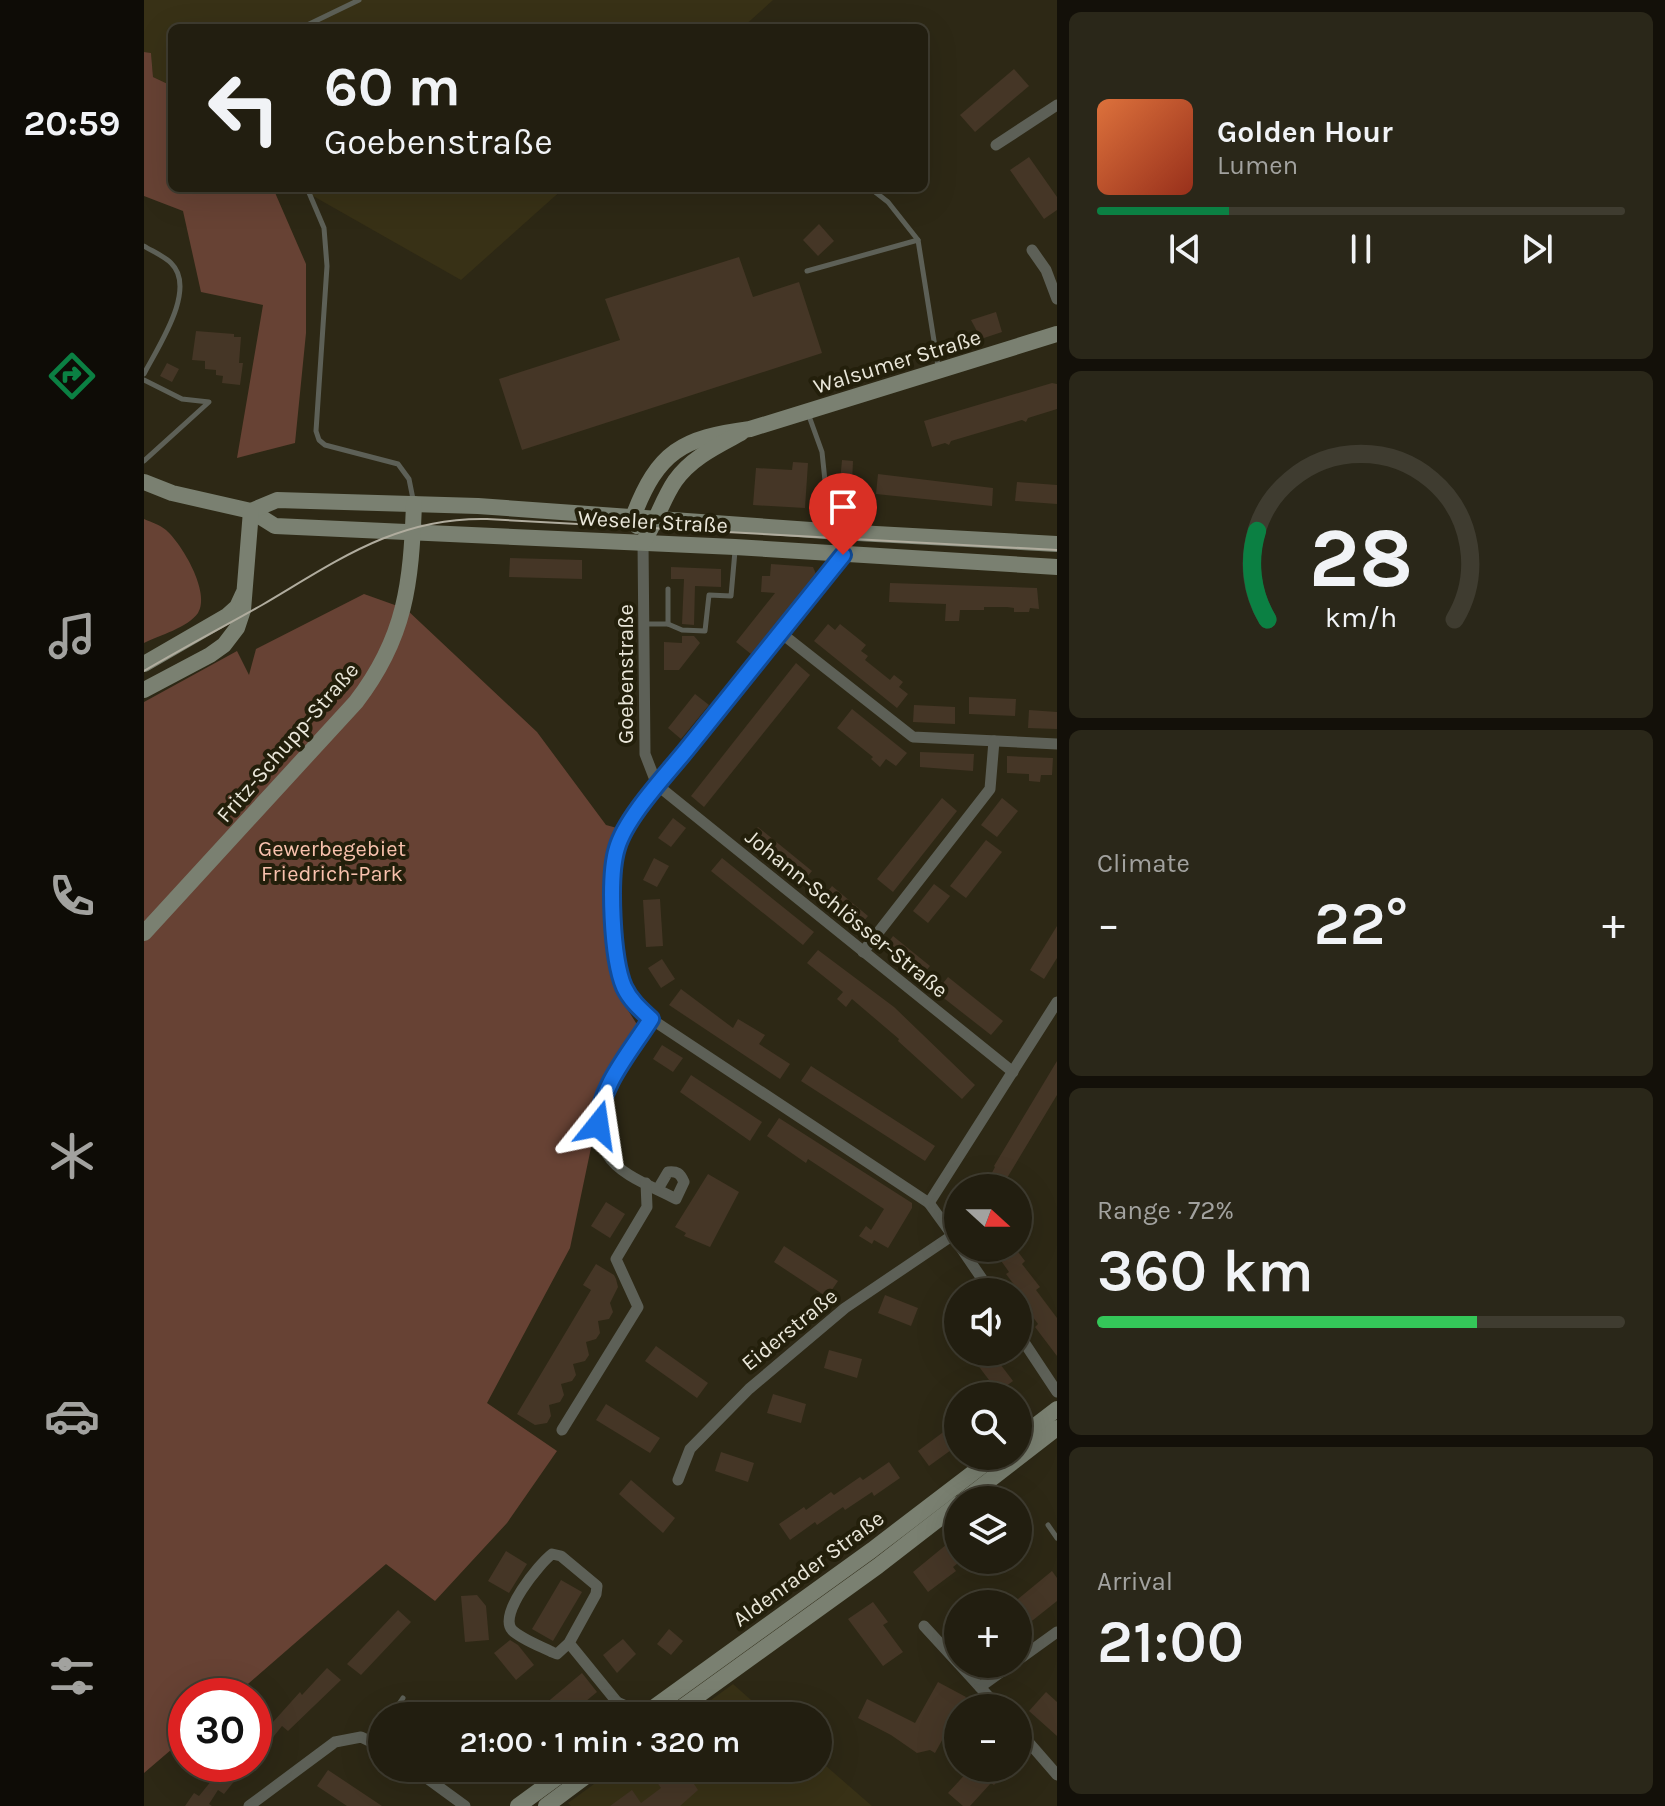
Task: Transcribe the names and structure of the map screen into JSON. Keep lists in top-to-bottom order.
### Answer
{
  "streets": {
    "main road": [
      "Walsumer Straße",
      "Weseler Straße",
      "Fritz-Schupp-Straße",
      "Aldenrader Straße"
    ],
    "street": ["Goebenstraße", "Johann-Schlösser-Straße", "Eiderstraße"]
  },
  "crossings": [
    ["Walsumer Straße", "Weseler Straße"],
    ["Walsumer Straße", "Goebenstraße"],
    ["Weseler Straße", "Goebenstraße"],
    ["Weseler Straße", "Fritz-Schupp-Straße"],
    ["Goebenstraße", "Johann-Schlösser-Straße"]
  ],
  "parks": ["Gewerbegebiet Friedrich-Park"],
  "north": "right",
  "page": {
    "tabs": "20:59",
    "turn": ["60 m", "Goebenstraße"],
    "song": ["Golden Hour", "Lumen"],
    "tile": [
      "Climate",
      ["Range · 72%", "360 km"],
      ["Arrival", "21:00"]
    ],
    "heat": ["−", "22°", "+"],
    "map_buttons": ["+", "−"],
    "limit": "30",
    "trip": "21:00 · 1 min · 320 m",
    "gauge": ["28", "km/h"]
  }
}
